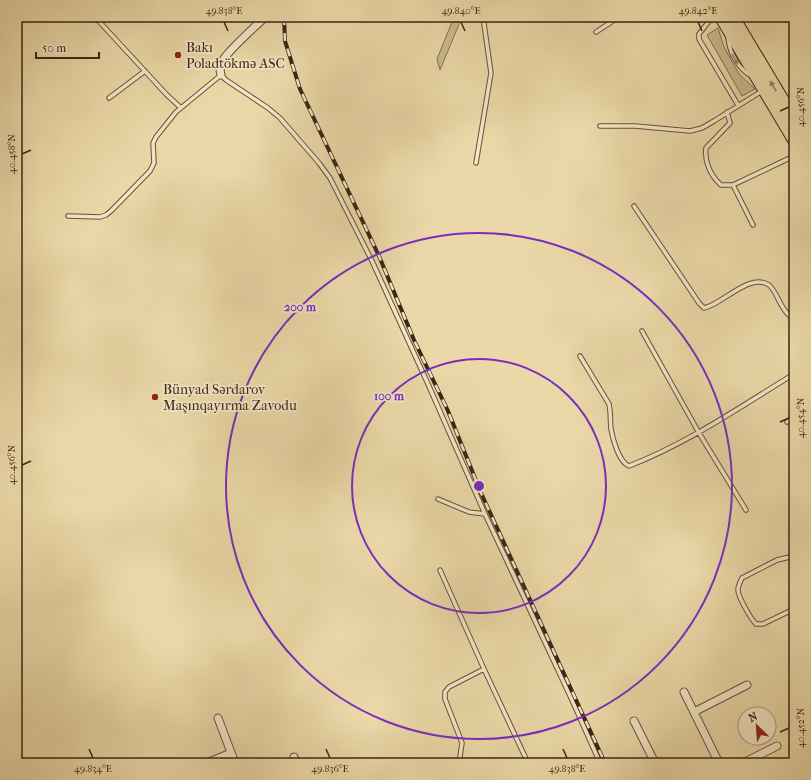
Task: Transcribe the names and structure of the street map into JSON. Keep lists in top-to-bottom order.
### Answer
{
  "places": ["Bakı Poladtökmə ASC", "Bünyad Sərdarov Maşınqayırma Zavodu"],
  "scale_bar": "50 m",
  "north": "top left",
  "coordinates": [
    "49.838°E",
    "49.840°E",
    "49.842°E",
    "40.456°N",
    "40.458°N",
    "40.454°N",
    "40.452°N",
    "49.834°E",
    "49.836°E"
  ],
  "rings": ["200 m", "100 m"]
}
